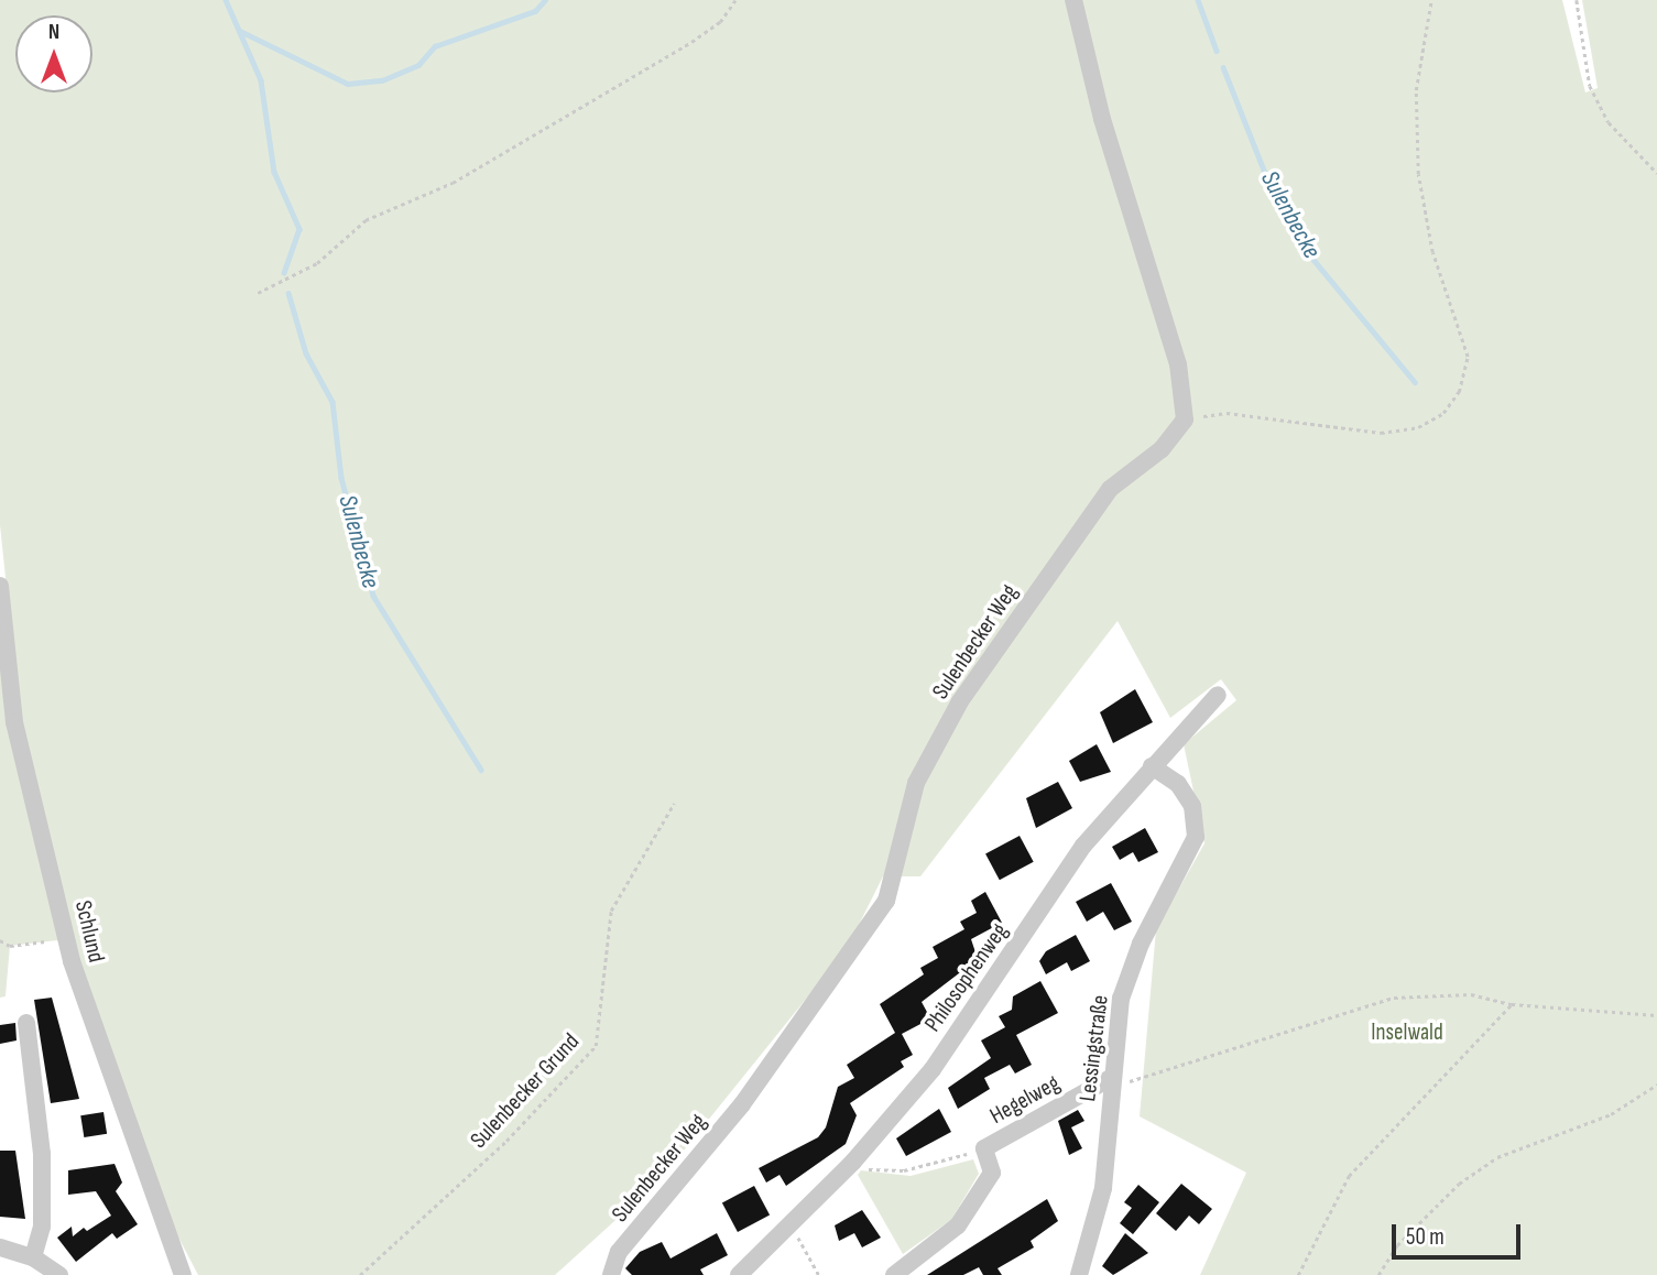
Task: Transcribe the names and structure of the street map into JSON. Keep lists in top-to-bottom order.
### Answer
{
  "streets": {
    "street": [
      "Sulenbecker Weg",
      "Schlund",
      "Philosophenweg",
      "Lessingstraße",
      "Hegelweg"
    ],
    "path": ["Sulenbecker Grund"]
  },
  "crossings": [
    ["Philosophenweg", "Lessingstraße"],
    ["Lessingstraße", "Hegelweg"]
  ],
  "water": ["Sulenbecke"],
  "parks": ["Inselwald"],
  "scale_bar": "50 m",
  "north": "top"
}
